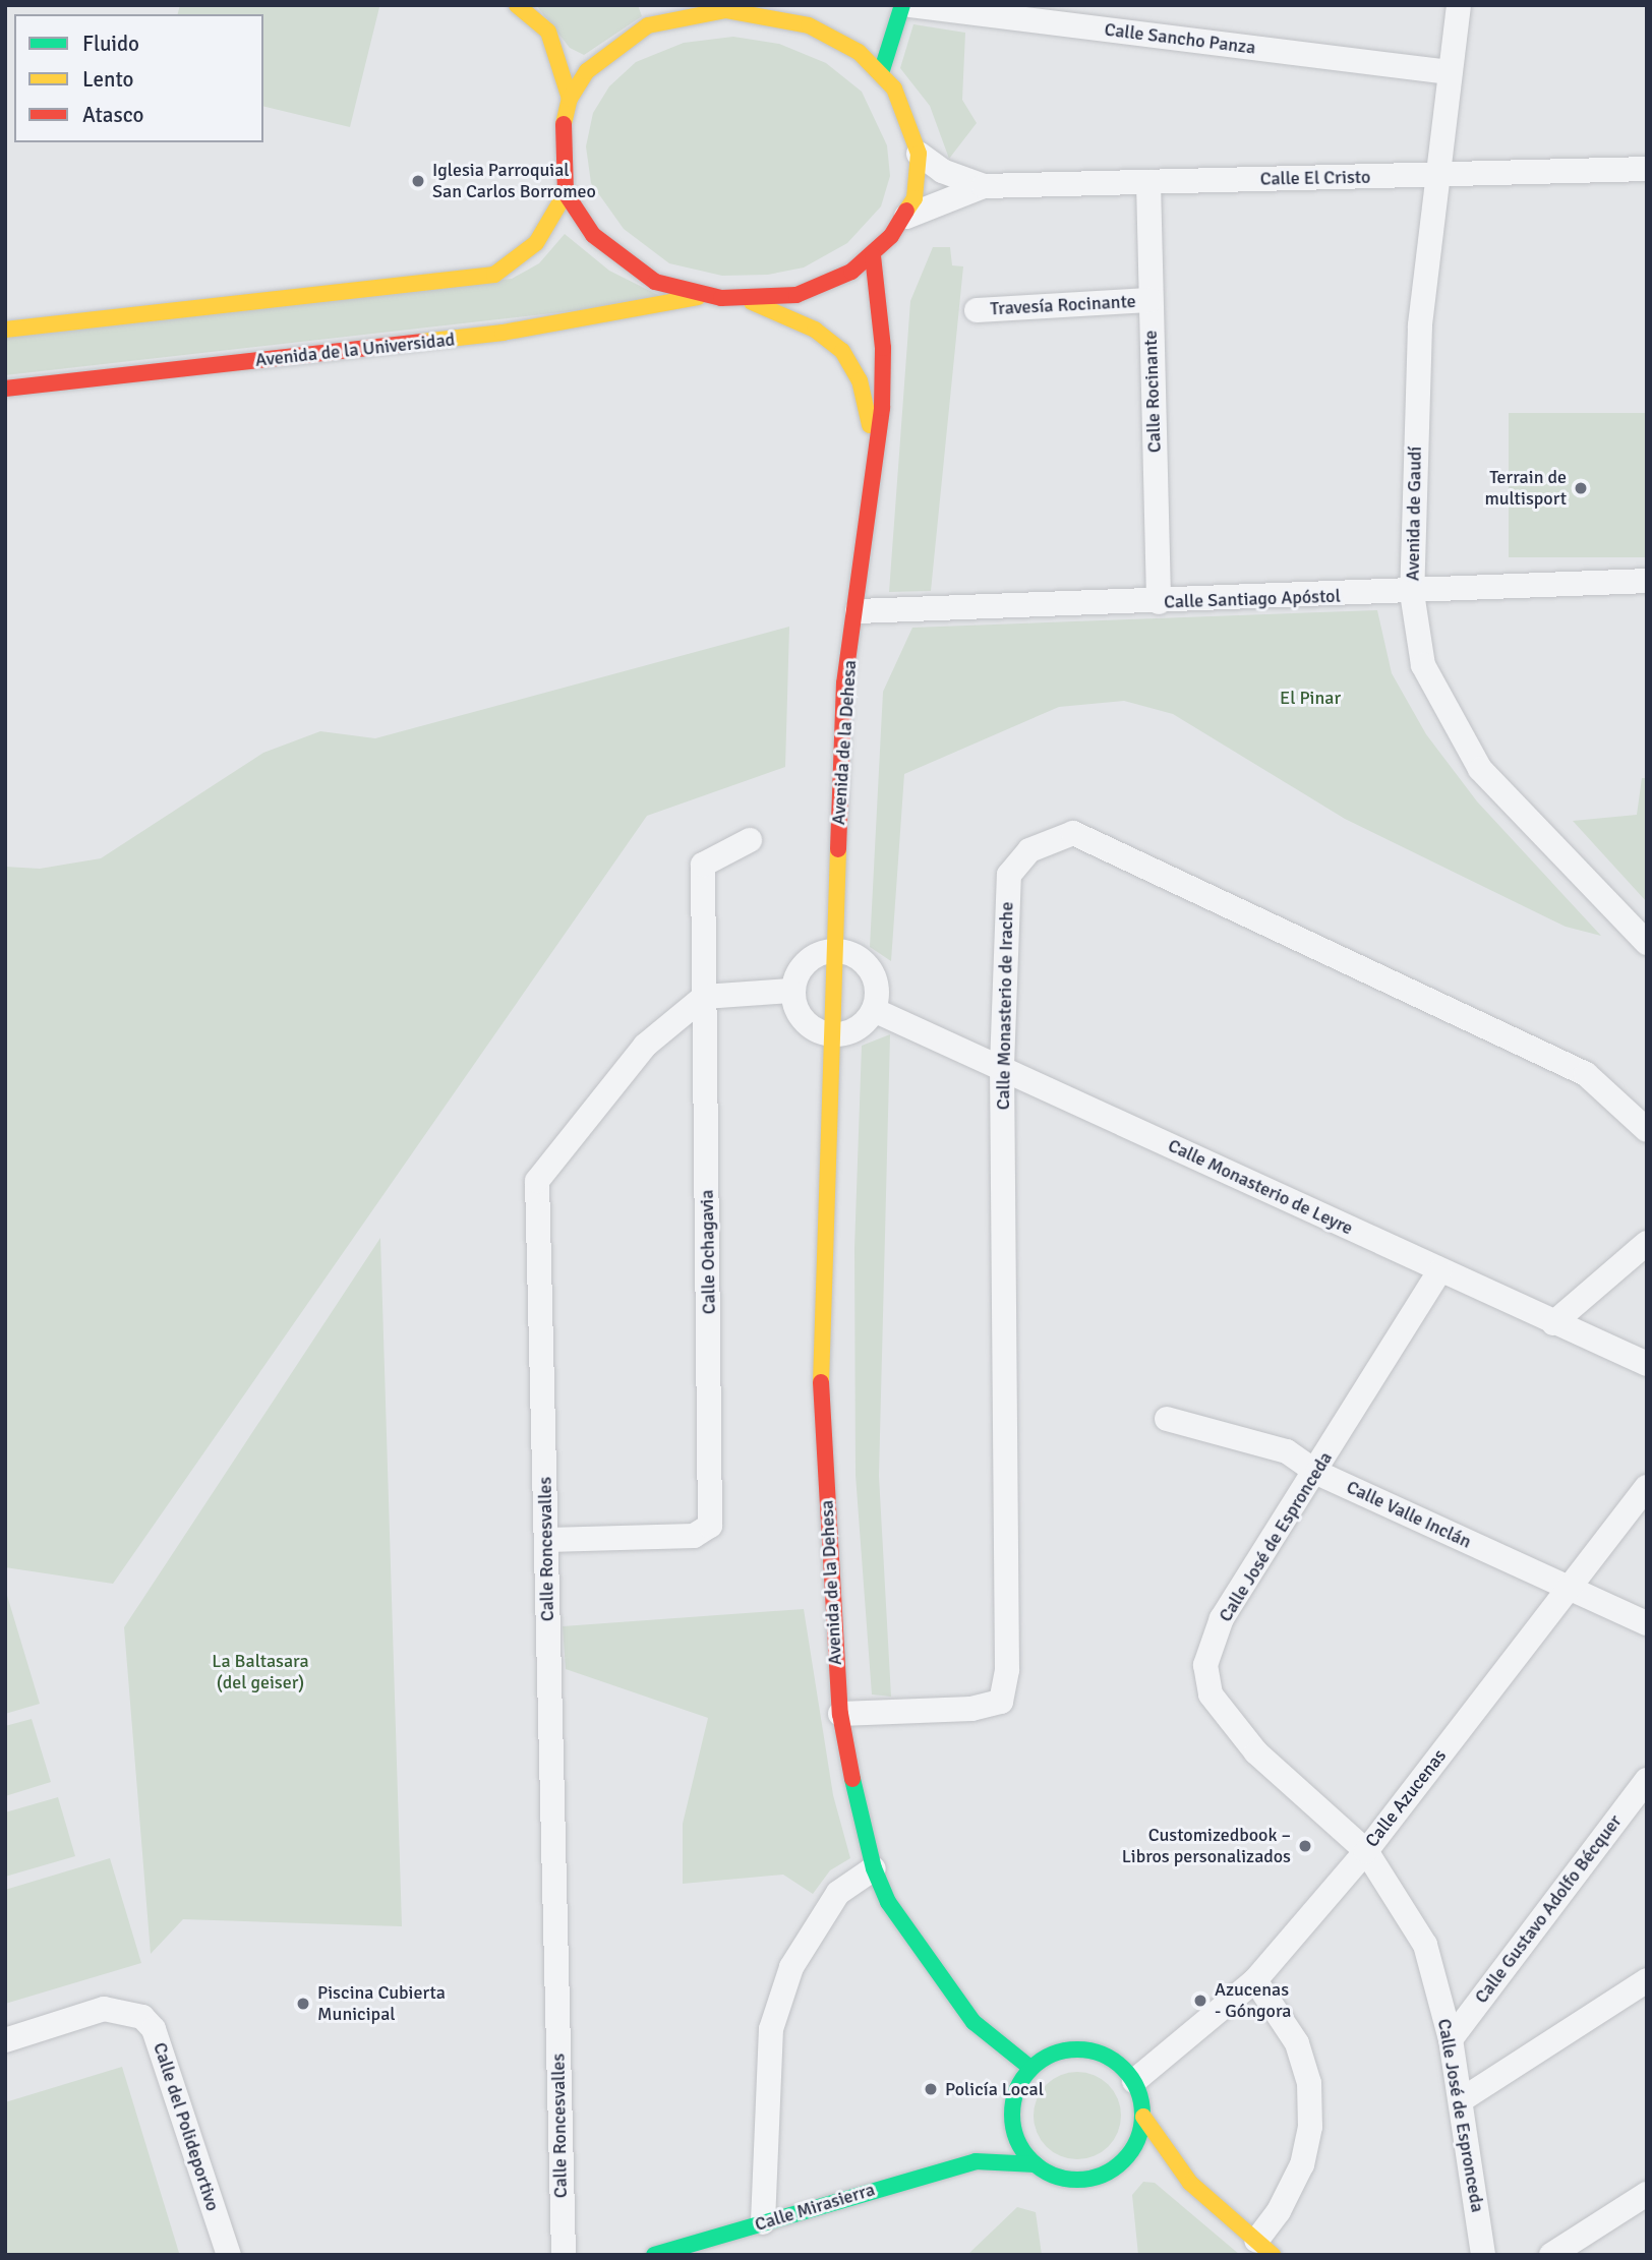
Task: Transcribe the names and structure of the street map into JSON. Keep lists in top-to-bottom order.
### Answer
{
  "streets": {
    "street": [
      "Calle Sancho Panza",
      "Calle El Cristo",
      "Travesía Rocinante",
      "Avenida de la Universidad",
      "Calle Rocinante",
      "Avenida de Gaudí",
      "Calle Santiago Apóstol",
      "Avenida de la Dehesa",
      "Calle Monasterio de Irache",
      "Calle Monasterio de Leyre",
      "Calle Ochagavia",
      "Calle Valle Inclán",
      "Calle José de Espronceda",
      "Calle Roncesvalles",
      "Calle Azucenas",
      "Calle Gustavo Adolfo Bécquer",
      "Calle del Polideportivo",
      "Calle Mirasierra"
    ]
  },
  "crossings": [
    ["Calle Sancho Panza", "Avenida de Gaudí"],
    ["Calle El Cristo", "Calle Rocinante"],
    ["Calle El Cristo", "Avenida de Gaudí"],
    ["Travesía Rocinante", "Calle Rocinante"],
    ["Calle Rocinante", "Calle Santiago Apóstol"],
    ["Avenida de Gaudí", "Calle Santiago Apóstol"],
    ["Calle Santiago Apóstol", "Avenida de la Dehesa"],
    ["Avenida de la Dehesa", "Calle Monasterio de Irache"],
    ["Avenida de la Dehesa", "Calle Azucenas"],
    ["Avenida de la Dehesa", "Calle Mirasierra"],
    ["Calle Monasterio de Irache", "Calle Monasterio de Leyre"],
    ["Calle Monasterio de Leyre", "Calle José de Espronceda"],
    ["Calle Ochagavia", "Calle Roncesvalles"],
    ["Calle Valle Inclán", "Calle José de Espronceda"],
    ["Calle Valle Inclán", "Calle Azucenas"],
    ["Calle José de Espronceda", "Calle Azucenas"],
    ["Calle José de Espronceda", "Calle Gustavo Adolfo Bécquer"],
    ["Calle Azucenas", "Calle Mirasierra"]
  ],
  "parks": ["El Pinar", "La Baltasara (del geiser)"],
  "places": [
    "Iglesia Parroquial San Carlos Borromeo",
    "Terrain de multisport",
    "Customizedbook – Libros personalizados",
    "Azucenas - Góngora",
    "Piscina Cubierta Municipal",
    "Policía Local"
  ],
  "legend": ["Fluido", "Lento", "Atasco"]
}
